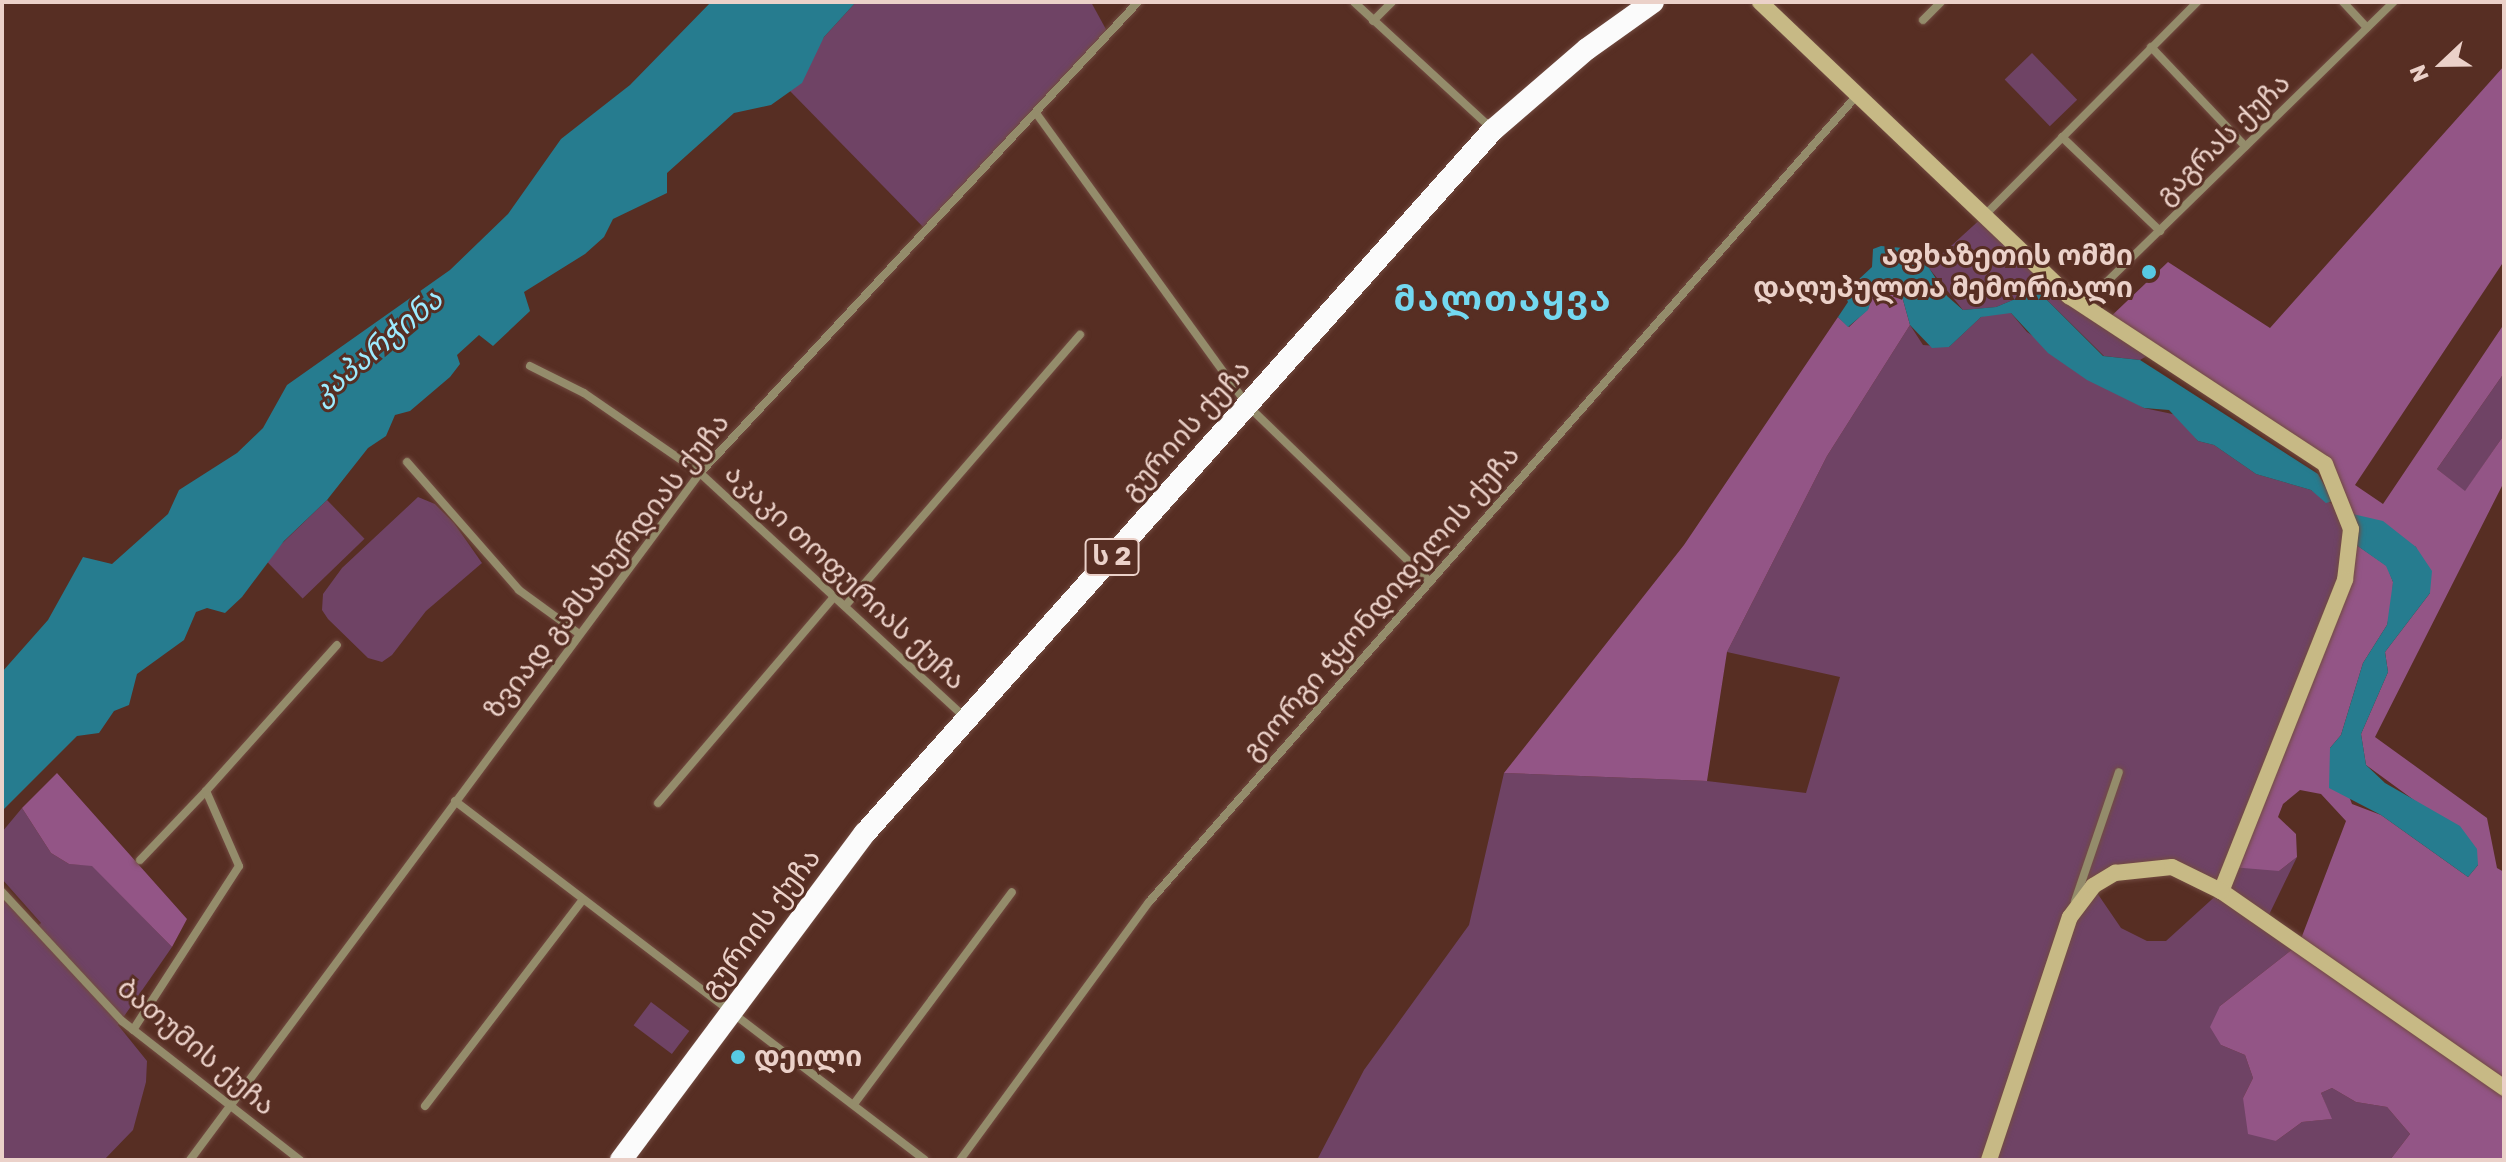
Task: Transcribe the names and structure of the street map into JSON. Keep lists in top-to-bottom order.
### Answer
{
  "streets": {
    "highway": ["გურიის ქუჩა", "ს 2"],
    "street": [
      "გაგრას ქუჩა",
      "ზვიად გამსახურდიას ქუჩა",
      "აკაკი თოფურიას ქუჩა",
      "გიორგი ჭყონდიდელის ქუჩა",
      "ბათუმის ქუჩა"
    ]
  },
  "crossings": [
    ["გურიის ქუჩა", "აკაკი თოფურიას ქუჩა"],
    ["ზვიად გამსახურდიას ქუჩა", "აკაკი თოფურიას ქუჩა"],
    ["ზვიად გამსახურდიას ქუჩა", "ბათუმის ქუჩა"]
  ],
  "districts": ["მალთაყვა"],
  "water": ["კაპარჭინა"],
  "places": ["აფხაზეთის ომში დაღუპულთა მემორიალი", "დეილი"],
  "north": "left"
}
